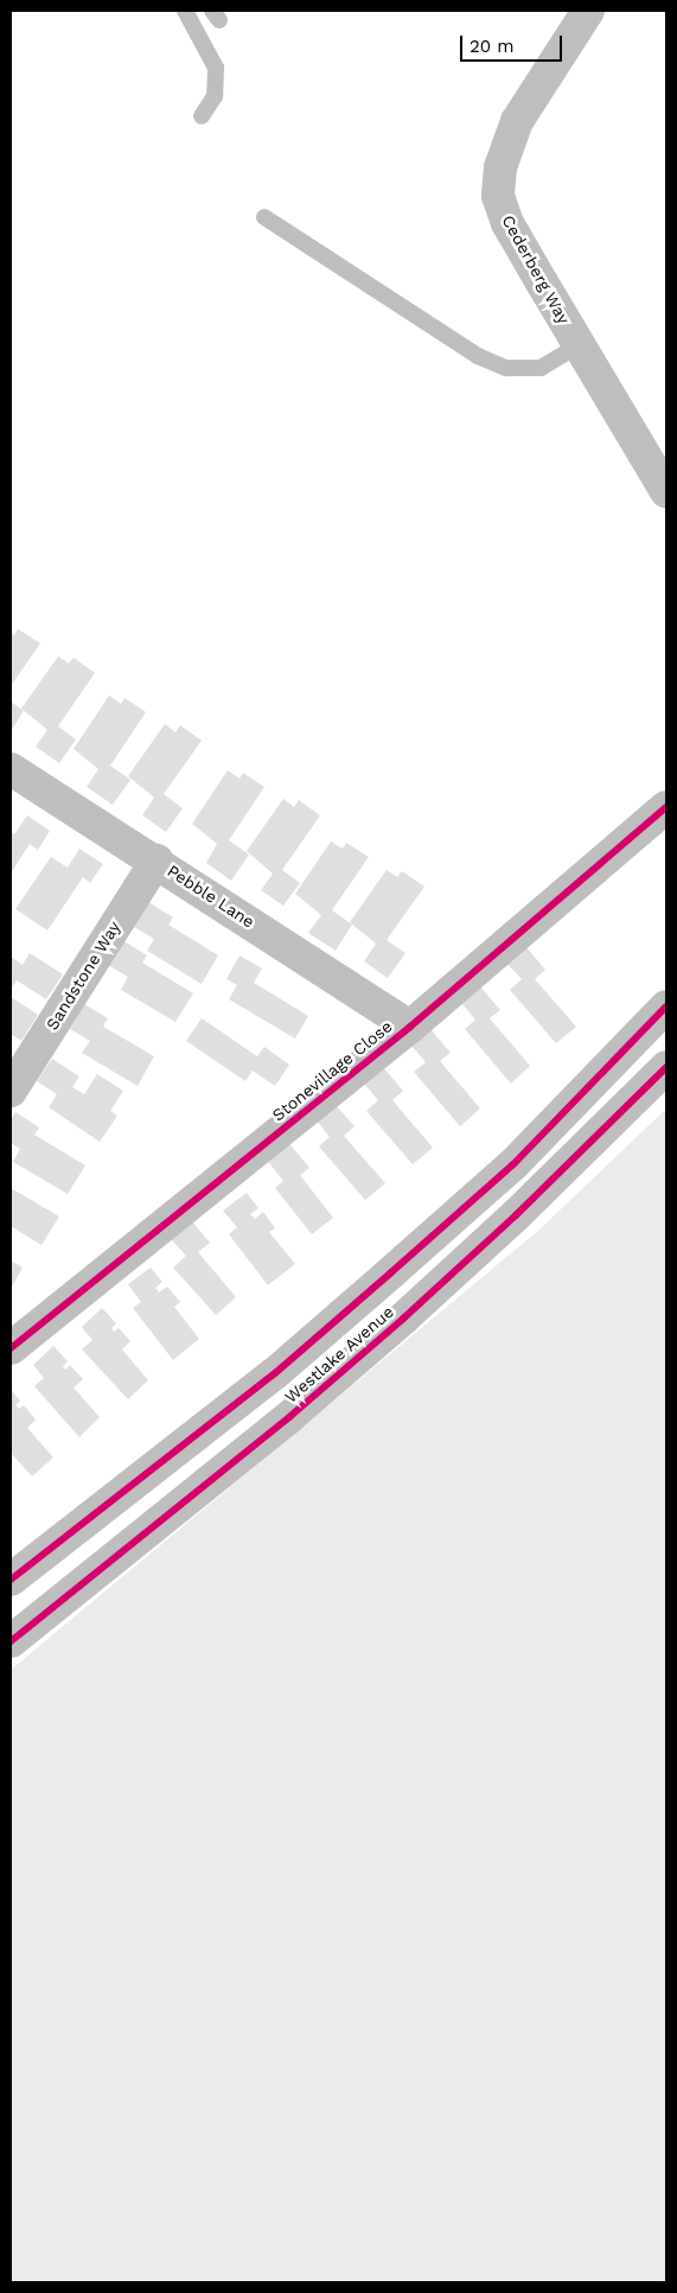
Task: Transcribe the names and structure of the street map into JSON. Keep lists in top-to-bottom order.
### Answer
{
  "streets": {
    "street": [
      "Cederberg Way",
      "Pebble Lane",
      "Sandstone Way",
      "Stonevillage Close",
      "Westlake Avenue"
    ]
  },
  "crossings": [
    ["Pebble Lane", "Sandstone Way"],
    ["Pebble Lane", "Stonevillage Close"]
  ],
  "scale_bar": "20 m"
}
